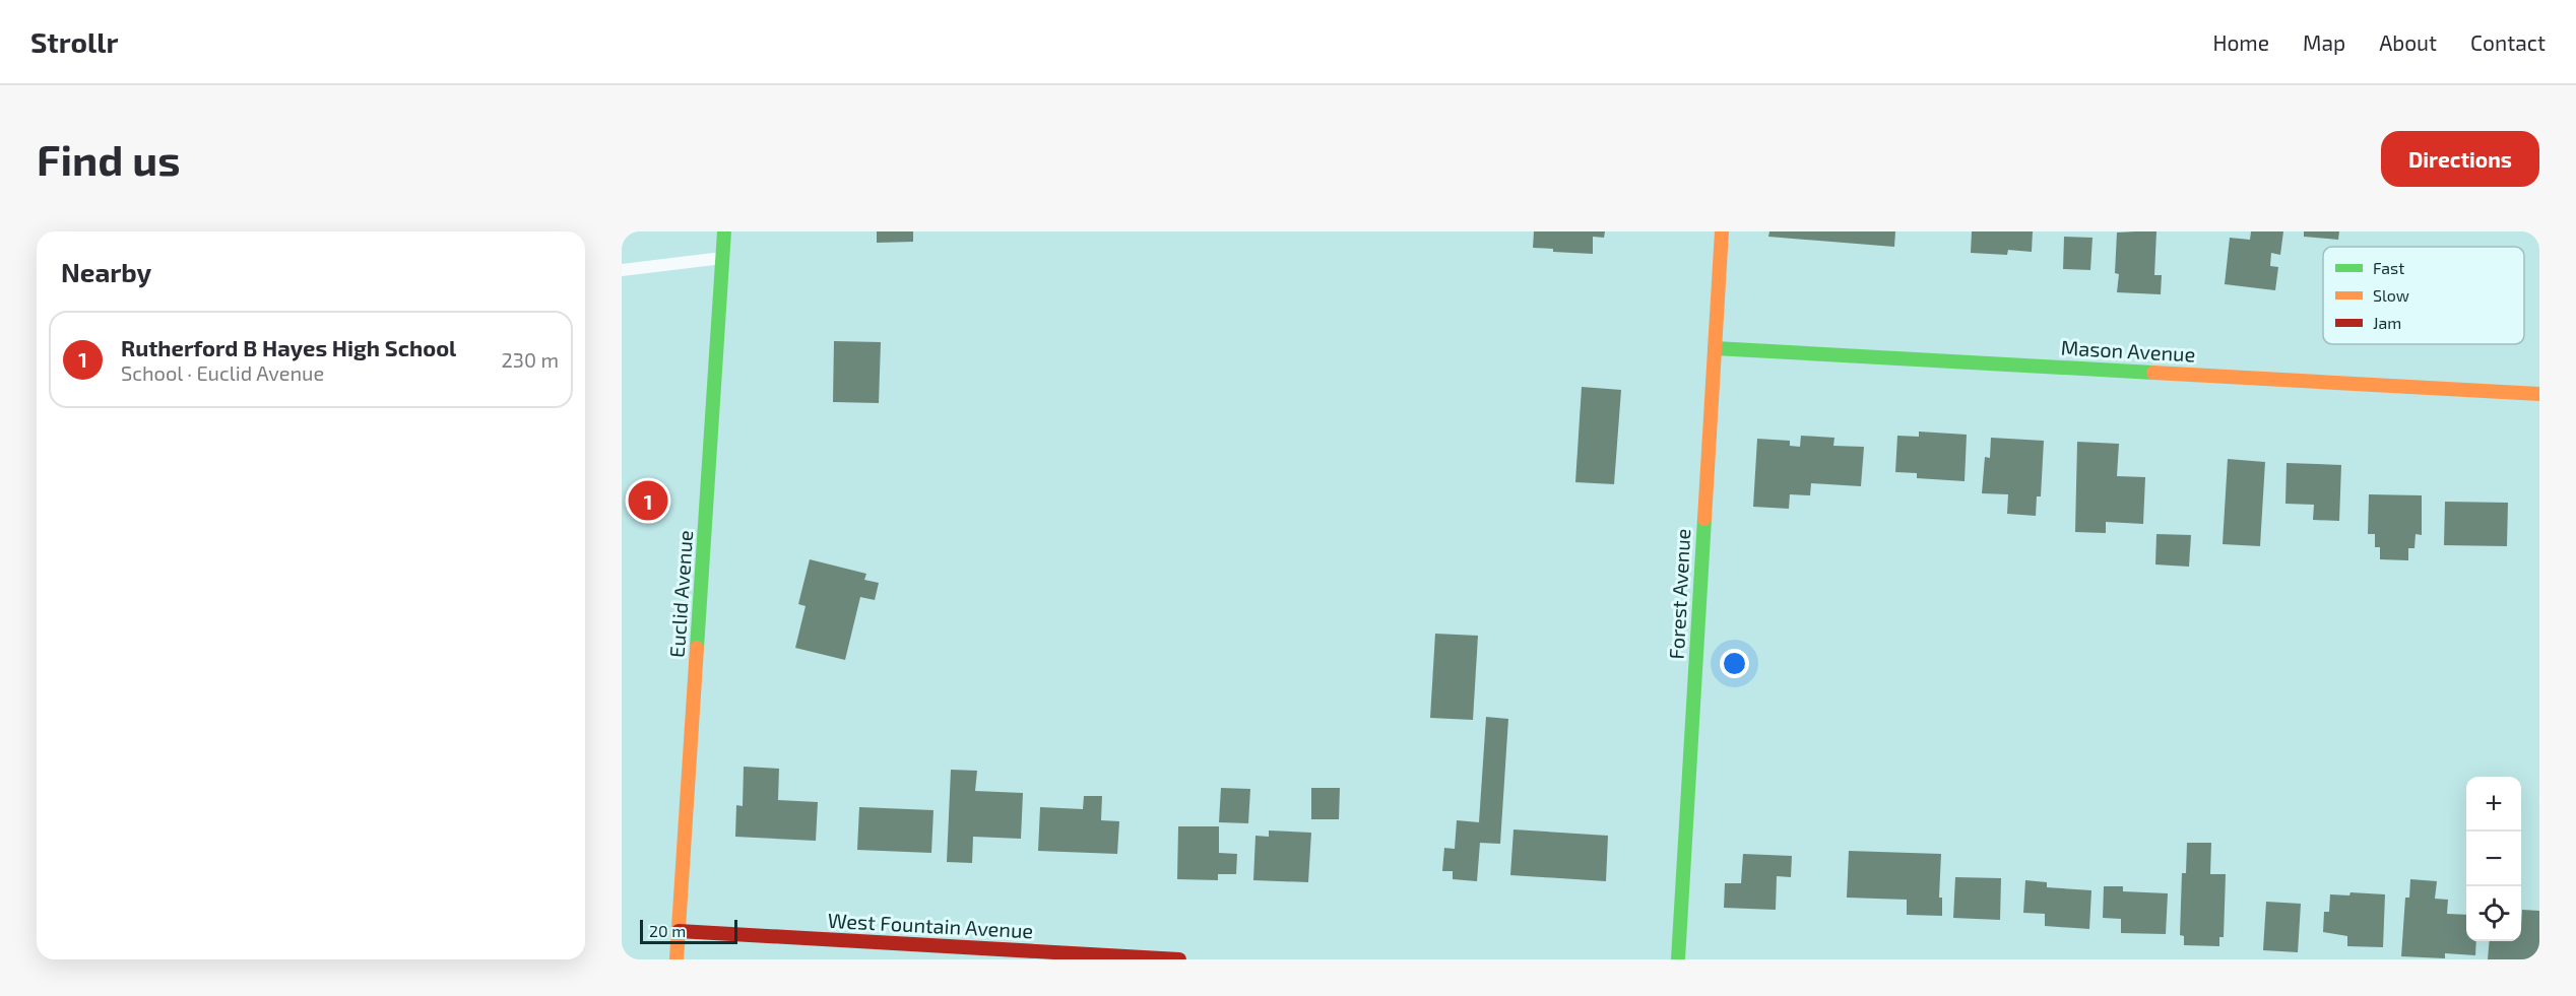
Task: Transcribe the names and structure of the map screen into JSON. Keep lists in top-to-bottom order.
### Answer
{
  "streets": {
    "street": [
      "Mason Avenue",
      "Euclid Avenue",
      "Forest Avenue",
      "West Fountain Avenue"
    ]
  },
  "crossings": [
    ["Mason Avenue", "Forest Avenue"],
    ["Euclid Avenue", "West Fountain Avenue"]
  ],
  "legend": ["Fast", "Slow", "Jam"],
  "scale_bar": "20 m",
  "page": {
    "header": "Strollr",
    "nav": [
      "Home",
      "Map",
      "About",
      "Contact"
    ],
    "buttons": "Directions",
    "title": "Find us",
    "heading": "Nearby",
    "list": [
      {
        "mark": "1",
        "name": "Rutherford B Hayes High School",
        "note": "School · Euclid Avenue",
        "value": "230 m"
      }
    ],
    "pins": "1",
    "map_buttons": ["+", "−"],
    "scale": "20 m"
  }
}
